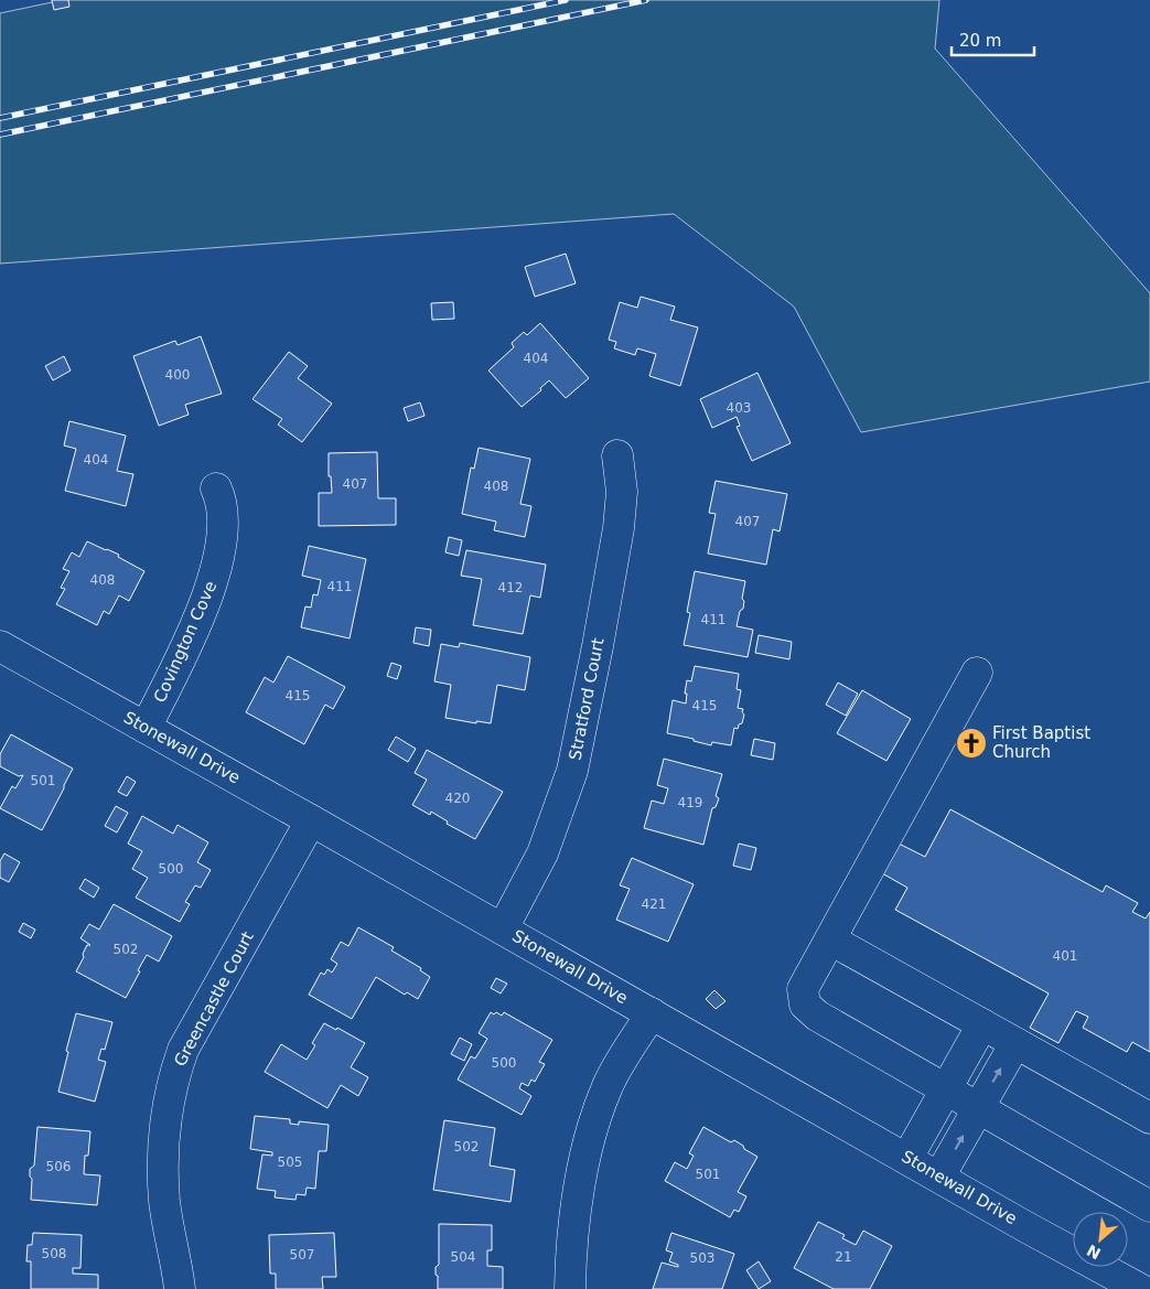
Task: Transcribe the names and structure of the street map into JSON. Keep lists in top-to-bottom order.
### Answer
{
  "streets": {
    "street": [
      "Covington Cove",
      "Stratford Court",
      "Stonewall Drive",
      "Greencastle Court"
    ]
  },
  "crossings": [
    ["Covington Cove", "Stonewall Drive"],
    ["Stratford Court", "Stonewall Drive"],
    ["Stonewall Drive", "Greencastle Court"]
  ],
  "places": {
    "church": ["First Baptist Church"]
  },
  "house_numbers": [
    "404",
    "400",
    "403",
    "404",
    "407",
    "408",
    "407",
    "408",
    "411",
    "412",
    "411",
    "415",
    "415",
    "501",
    "420",
    "419",
    "500",
    "421",
    "502",
    "401",
    "500",
    "502",
    "505",
    "506",
    "501",
    "508",
    "507",
    "504",
    "21",
    "503"
  ],
  "scale_bar": "20 m",
  "north": "bottom left"
}
